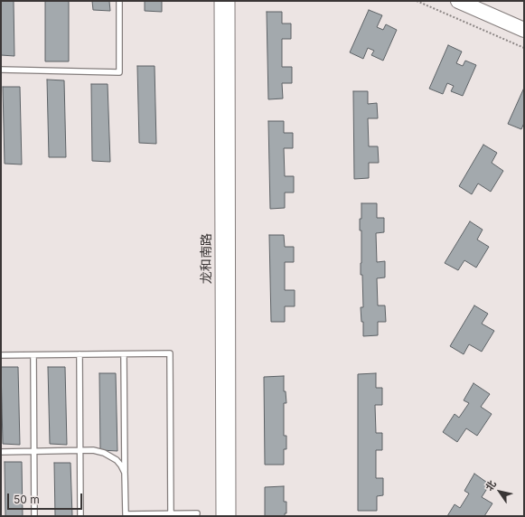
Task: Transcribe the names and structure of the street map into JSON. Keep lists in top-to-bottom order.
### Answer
{
  "streets": {
    "street": ["龙和南路"]
  },
  "scale_bar": "50 m",
  "north": "top left"
}
